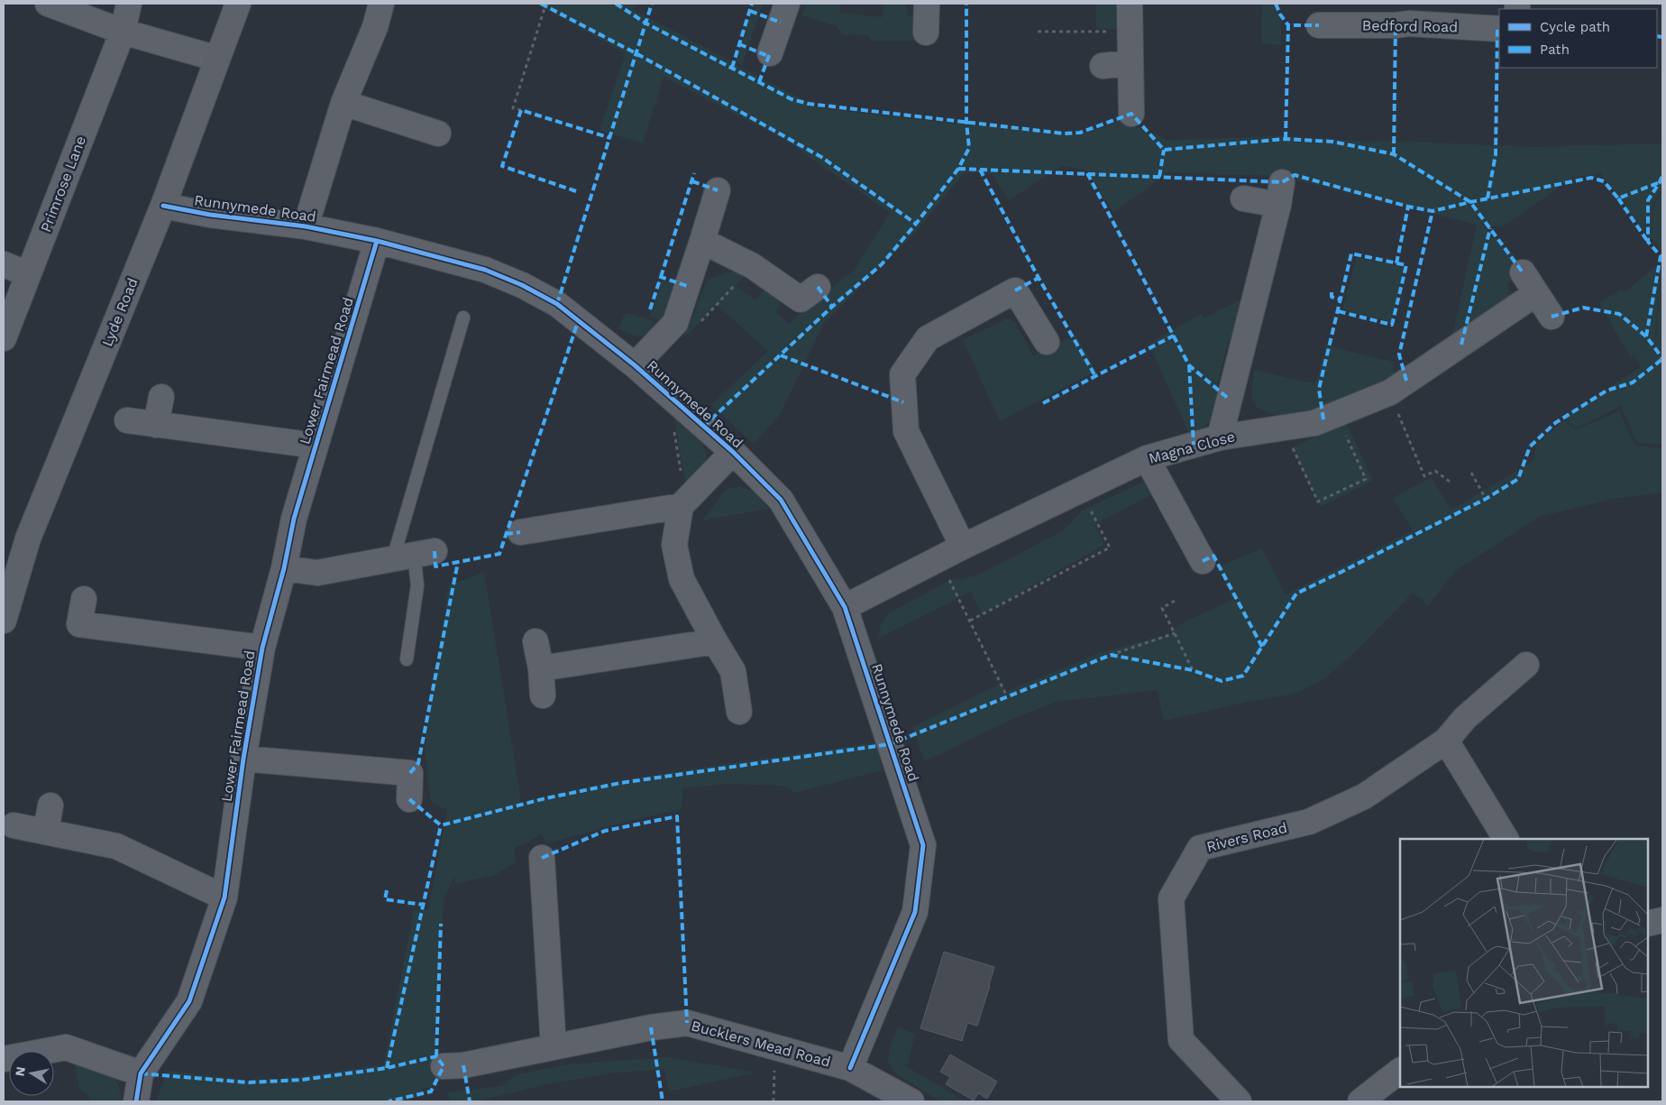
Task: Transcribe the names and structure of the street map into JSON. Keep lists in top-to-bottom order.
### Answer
{
  "streets": {
    "street": [
      "Bedford Road",
      "Primrose Lane",
      "Runnymede Road",
      "Lyde Road",
      "Lower Fairmead Road",
      "Magna Close",
      "Rivers Road",
      "Bucklers Mead Road"
    ]
  },
  "crossings": [
    ["Runnymede Road", "Lyde Road"],
    ["Runnymede Road", "Lower Fairmead Road"],
    ["Runnymede Road", "Magna Close"],
    ["Runnymede Road", "Bucklers Mead Road"]
  ],
  "legend": ["Cycle path", "Path"],
  "north": "left"
}
